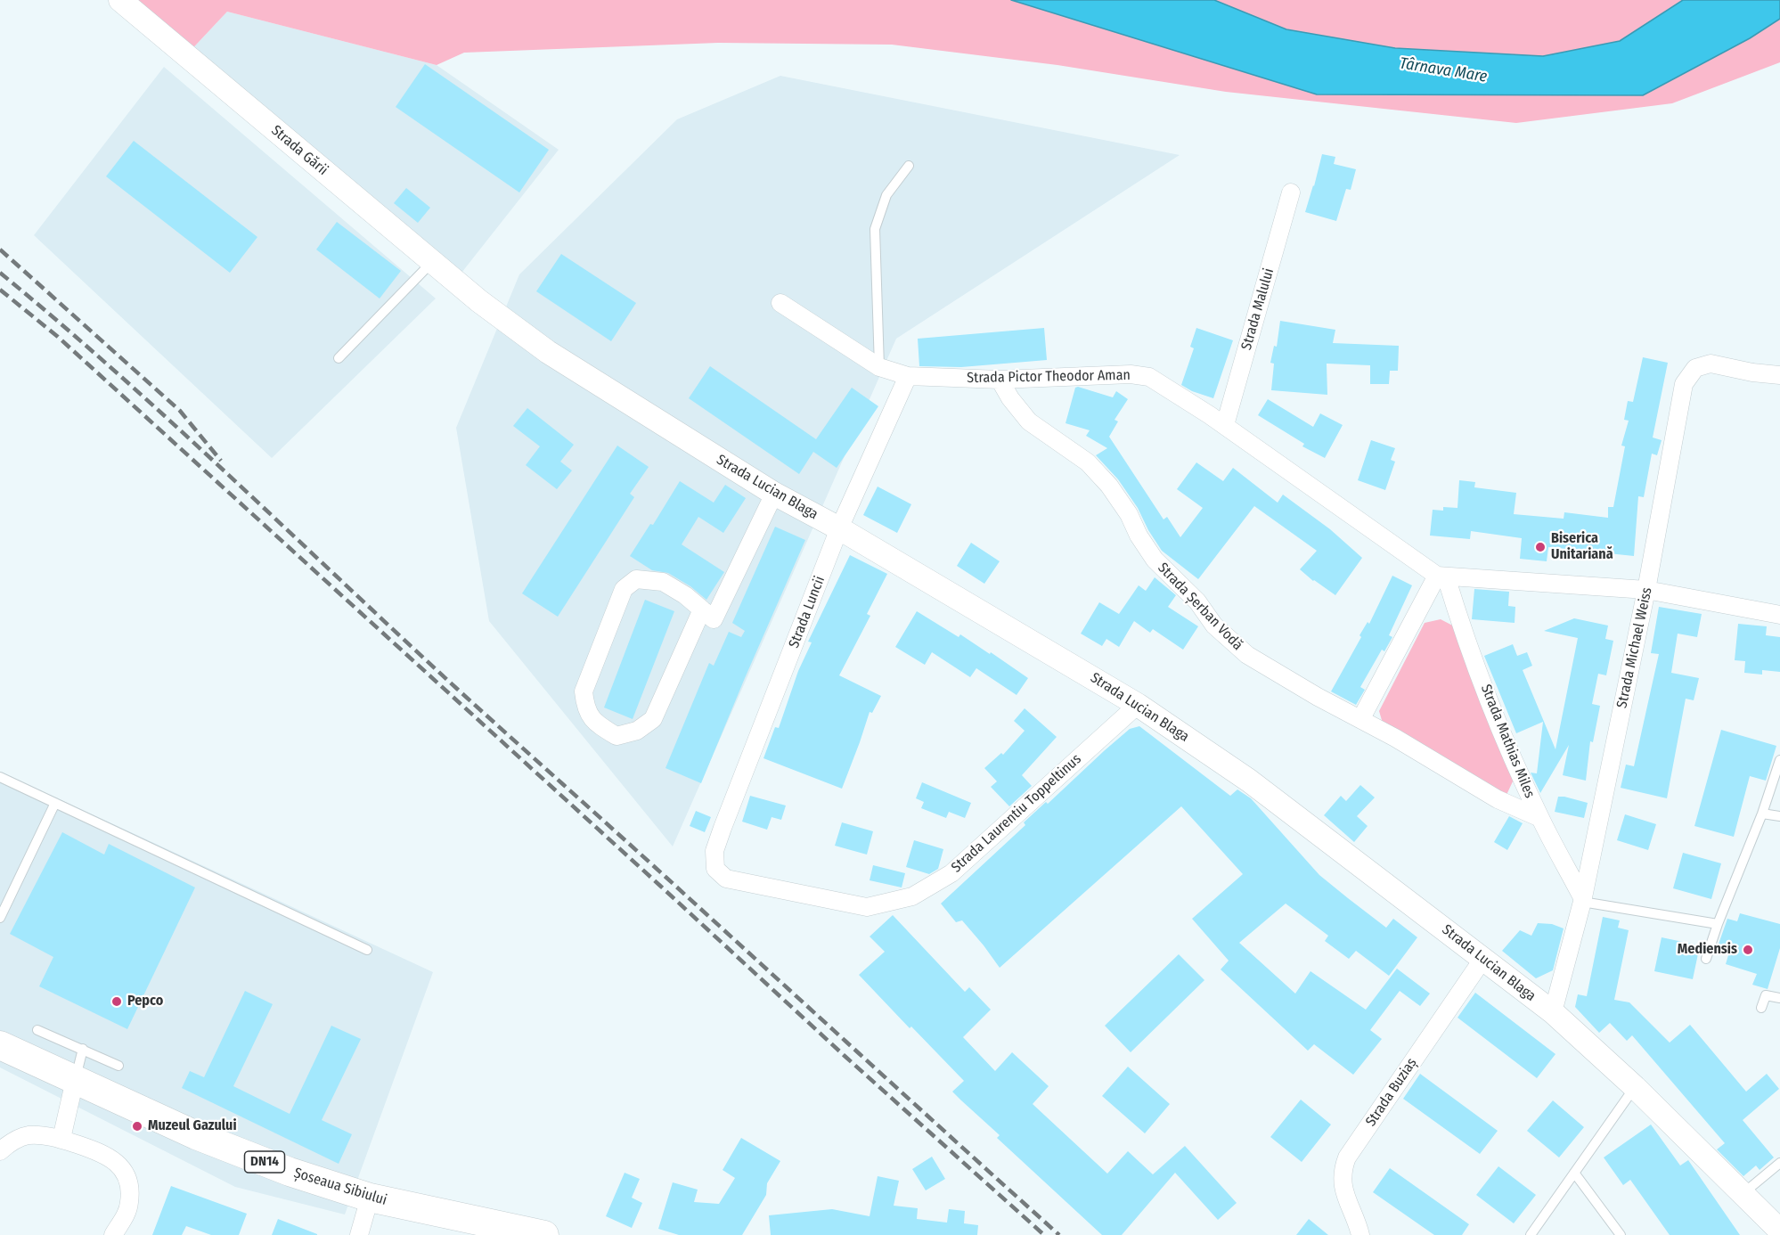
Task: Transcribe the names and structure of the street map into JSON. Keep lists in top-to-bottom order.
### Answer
{
  "streets": {
    "main road": ["DN14", "Șoseaua Sibiului"],
    "street": [
      "Strada Gării",
      "Strada Malului",
      "Strada Pictor Theodor Aman",
      "Strada Lucian Blaga",
      "Strada Șerban Vodă",
      "Strada Luncii",
      "Strada Michael Weiss",
      "Strada Mathias Miles",
      "Strada Laurentiu Toppeltinus",
      "Strada Buziaș"
    ]
  },
  "crossings": [
    ["Strada Gării", "Strada Lucian Blaga"],
    ["Strada Malului", "Strada Pictor Theodor Aman"],
    ["Strada Pictor Theodor Aman", "Strada Șerban Vodă"],
    ["Strada Pictor Theodor Aman", "Strada Luncii"],
    ["Strada Pictor Theodor Aman", "Strada Mathias Miles"],
    ["Strada Lucian Blaga", "Strada Luncii"],
    ["Strada Lucian Blaga", "Strada Michael Weiss"],
    ["Strada Lucian Blaga", "Strada Laurentiu Toppeltinus"],
    ["Strada Lucian Blaga", "Strada Buziaș"],
    ["Strada Șerban Vodă", "Strada Mathias Miles"],
    ["Strada Luncii", "Strada Laurentiu Toppeltinus"],
    ["Strada Michael Weiss", "Strada Mathias Miles"]
  ],
  "water": ["Târnava Mare"],
  "places": [
    "Biserica Unitariană",
    "Mediensis",
    "Pepco",
    "Muzeul Gazului"
  ]
}
